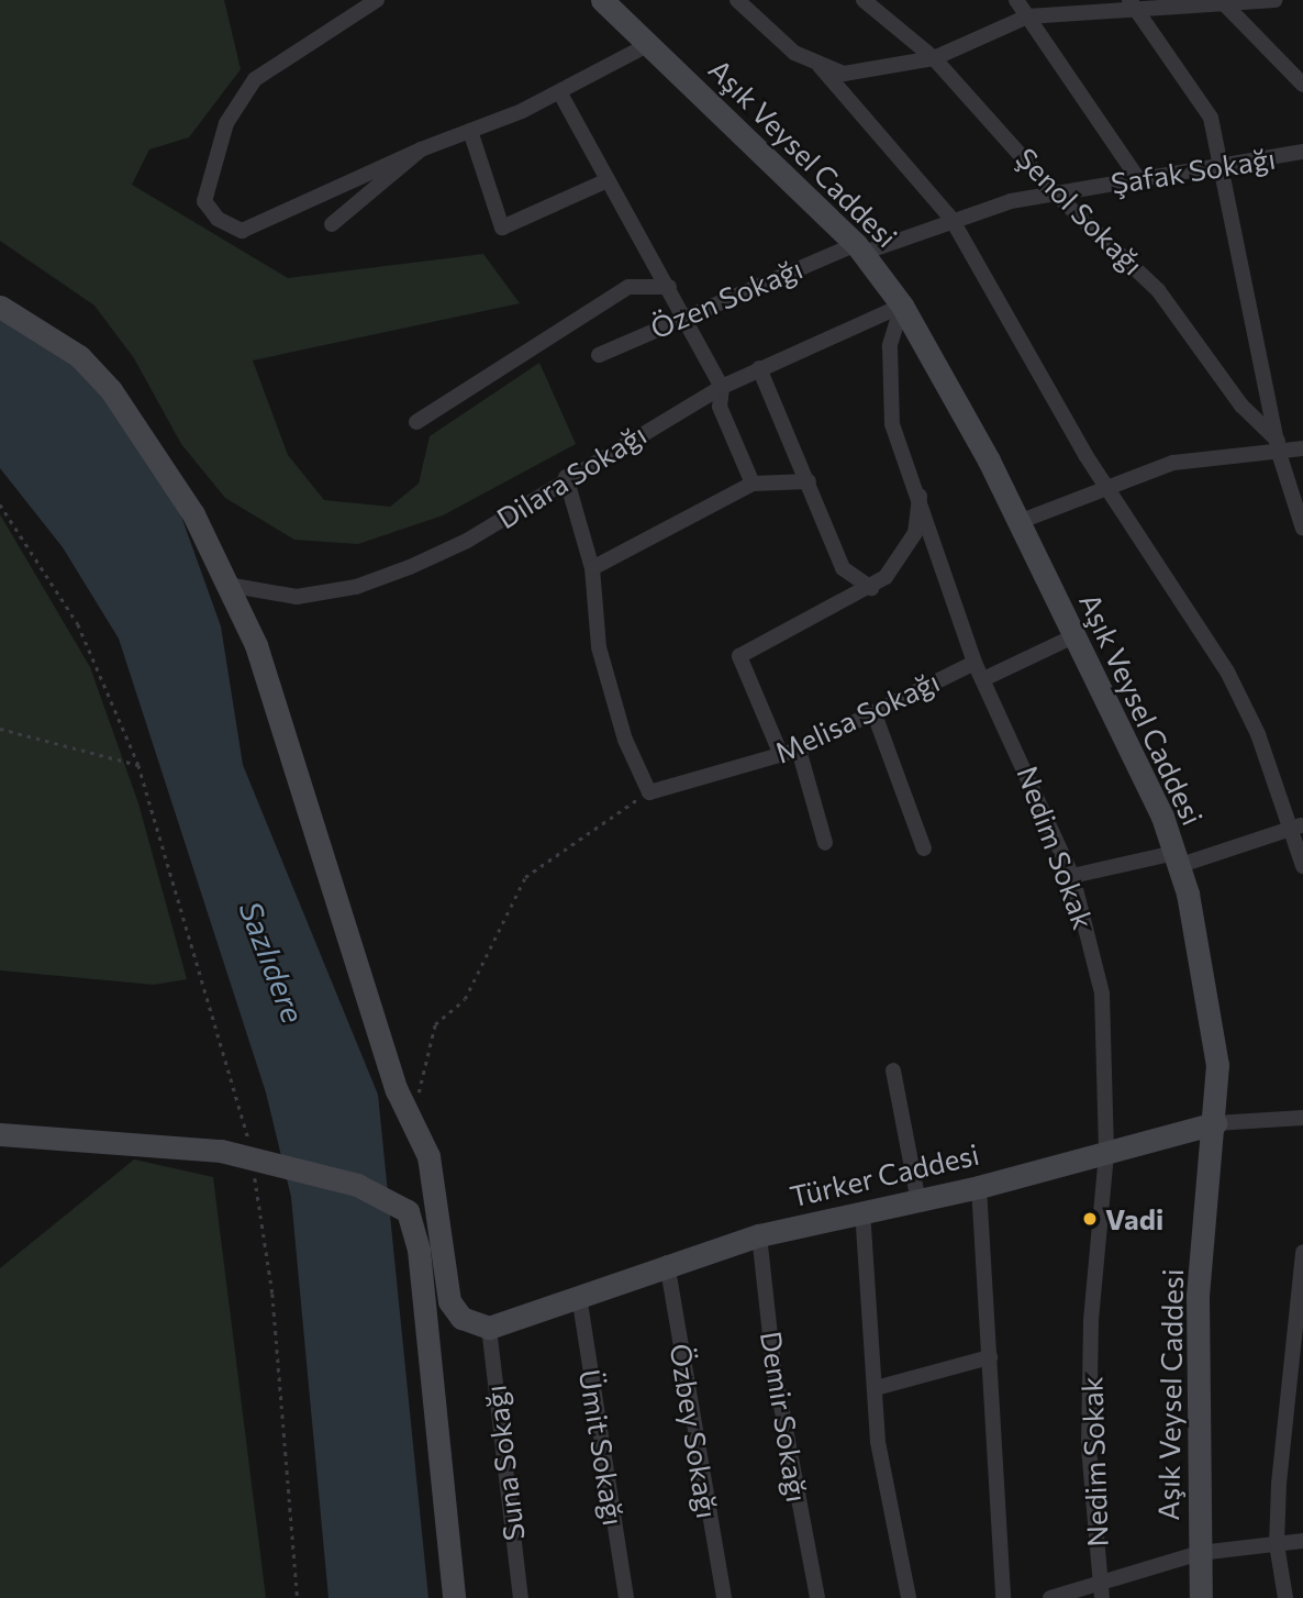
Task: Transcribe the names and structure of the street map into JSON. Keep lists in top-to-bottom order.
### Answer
{
  "streets": {
    "street": [
      "Aşık Veysel Caddesi",
      "Şafak Sokağı",
      "Şenol Sokağı",
      "Özen Sokağı",
      "Dilara Sokağı",
      "Melisa Sokağı",
      "Nedim Sokak",
      "Türker Caddesi",
      "Demir Sokağı",
      "Özbey Sokağı",
      "Ümit Sokağı",
      "Suna Sokağı"
    ]
  },
  "crossings": [
    ["Aşık Veysel Caddesi", "Şafak Sokağı"],
    ["Aşık Veysel Caddesi", "Özen Sokağı"],
    ["Aşık Veysel Caddesi", "Dilara Sokağı"],
    ["Aşık Veysel Caddesi", "Melisa Sokağı"],
    ["Aşık Veysel Caddesi", "Nedim Sokak"],
    ["Aşık Veysel Caddesi", "Türker Caddesi"],
    ["Şafak Sokağı", "Şenol Sokağı"],
    ["Şafak Sokağı", "Özen Sokağı"],
    ["Dilara Sokağı", "Nedim Sokak"],
    ["Melisa Sokağı", "Nedim Sokak"],
    ["Nedim Sokak", "Türker Caddesi"],
    ["Türker Caddesi", "Demir Sokağı"],
    ["Türker Caddesi", "Özbey Sokağı"],
    ["Türker Caddesi", "Ümit Sokağı"],
    ["Türker Caddesi", "Suna Sokağı"]
  ],
  "water": ["Sazlıdere"],
  "places": ["Vadi"]
}
